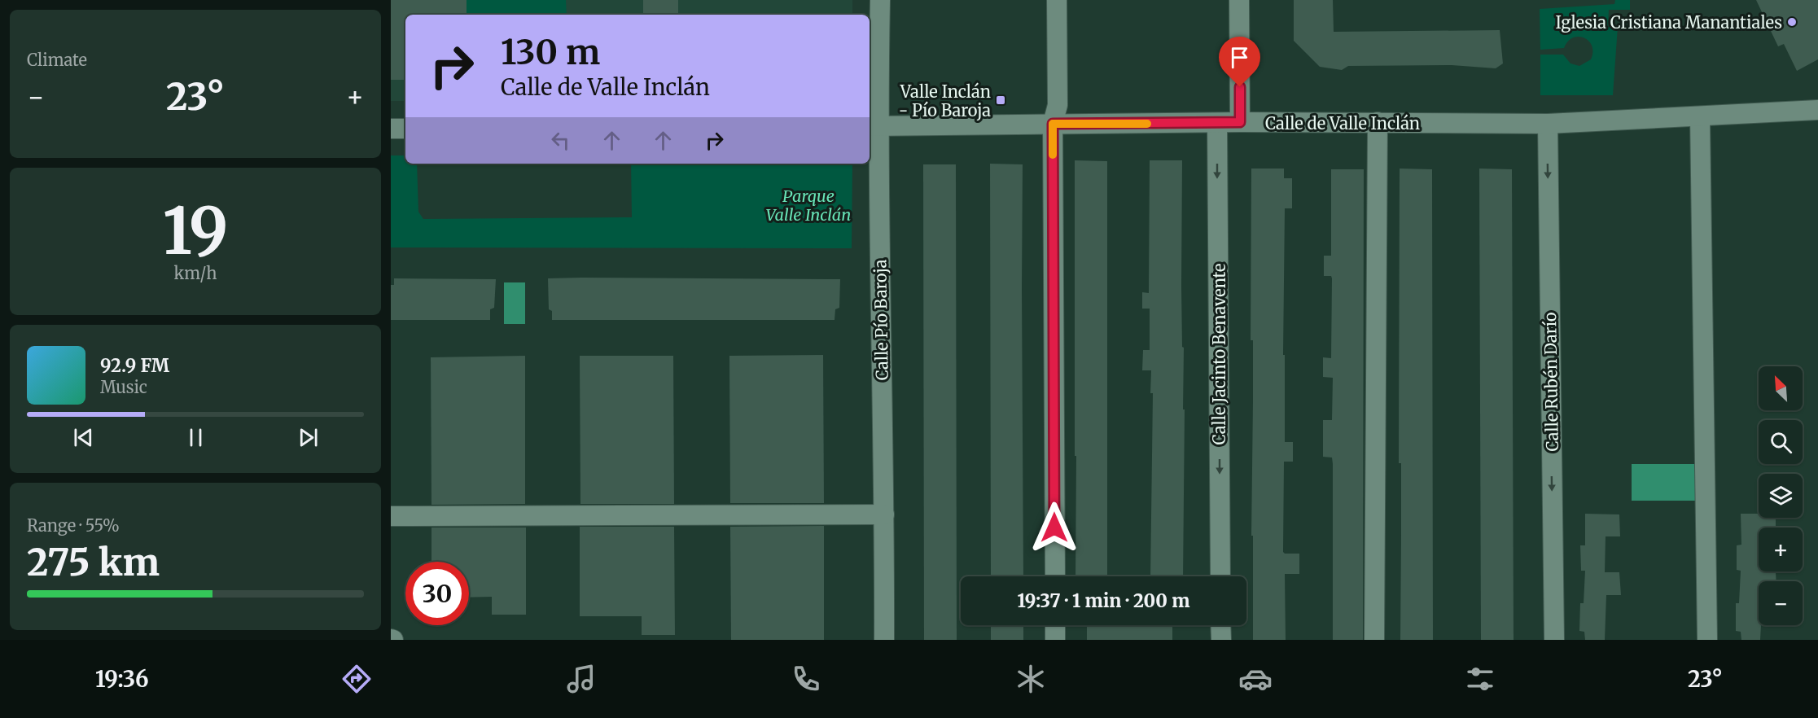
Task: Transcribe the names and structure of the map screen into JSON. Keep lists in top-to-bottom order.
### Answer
{
  "streets": {
    "street": [
      "Calle de Valle Inclán",
      "Calle Pío Baroja",
      "Calle Jacinto Benavente",
      "Calle Rubén Darío"
    ]
  },
  "crossings": [
    ["Calle de Valle Inclán", "Calle Pío Baroja"],
    ["Calle de Valle Inclán", "Calle Jacinto Benavente"],
    ["Calle de Valle Inclán", "Calle Rubén Darío"]
  ],
  "parks": ["Parque Valle Inclán"],
  "places": {
    "other": ["Iglesia Cristiana Manantiales"],
    "transit": ["Valle Inclán - Pío Baroja"]
  },
  "north": "top left",
  "page": {
    "tile": [
      "Climate",
      ["19", "km/h"],
      ["Range · 55%", "275 km"]
    ],
    "turn": ["130 m", "Calle de Valle Inclán"],
    "heat": ["−", "23°", "+"],
    "song": ["92.9 FM", "Music"],
    "map_buttons": ["+", "−"],
    "limit": "30",
    "trip": "19:37 · 1 min · 200 m",
    "tabs": ["19:36", "23°"]
  }
}
